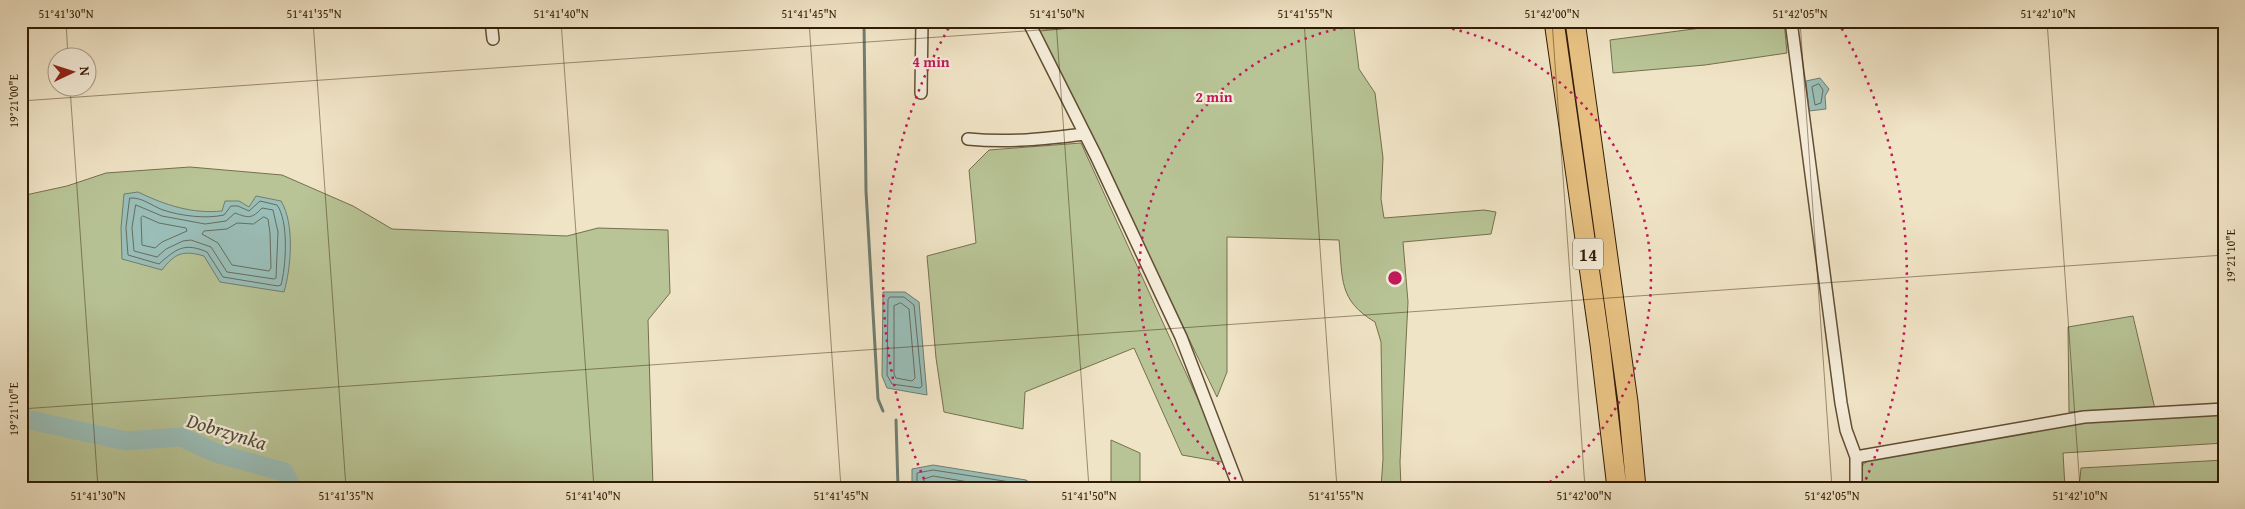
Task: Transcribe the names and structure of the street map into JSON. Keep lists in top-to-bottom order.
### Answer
{
  "streets": {
    "main road": ["14"]
  },
  "water": ["Dobrzynka"],
  "north": "right",
  "coordinates": [
    "51°41'30\"N",
    "51°41'35\"N",
    "51°41'40\"N",
    "51°41'45\"N",
    "51°41'50\"N",
    "51°41'55\"N",
    "51°42'00\"N",
    "51°42'05\"N",
    "51°42'10\"N",
    "19°21'00\"E",
    "19°21'10\"E"
  ],
  "rings": ["4 min", "2 min"]
}
